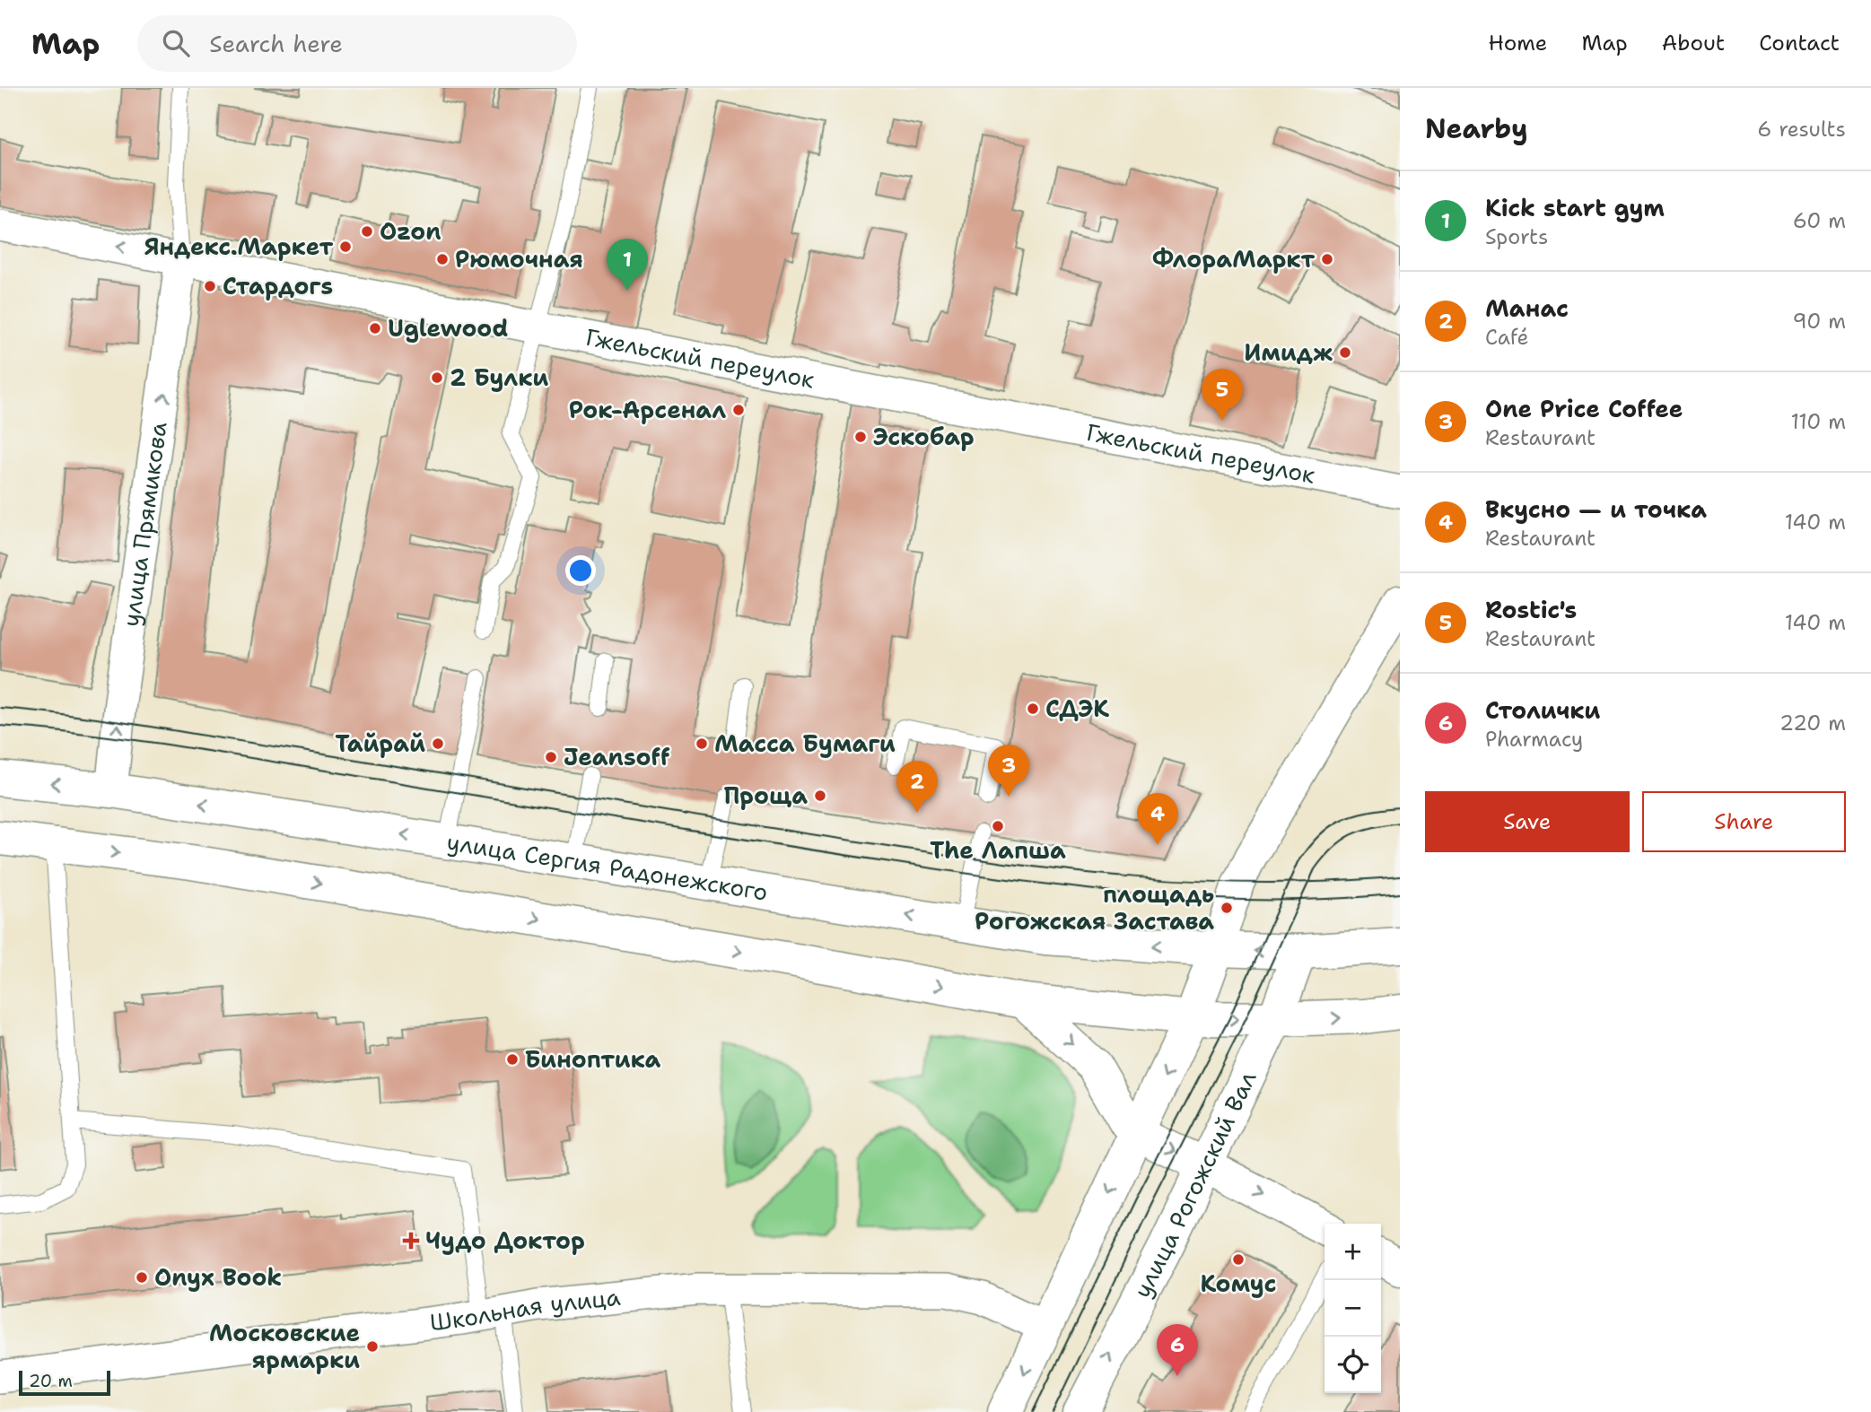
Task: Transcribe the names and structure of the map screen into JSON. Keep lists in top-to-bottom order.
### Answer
{
  "streets": {
    "main road": ["улица Сергия Радонежского", "улица Рогожский Вал"],
    "street": ["Гжельский переулок", "улица Прямикова", "Школьная улица"]
  },
  "crossings": [
    ["Гжельский переулок", "улица Прямикова"],
    ["улица Прямикова", "улица Сергия Радонежского"],
    ["улица Сергия Радонежского", "улица Рогожский Вал"]
  ],
  "one_way": ["улица Прямикова"],
  "places": {
    "other": [
      "Ozon",
      "Яндекс.Маркет",
      "Рюмочная",
      "ФлораМаркт",
      "Стардогs",
      "Uglewood",
      "Имидж",
      "2 Булки",
      "Рок-Арсенал",
      "Эскобар",
      "СДЭК",
      "Тайрай",
      "Масса Бумаги",
      "Jeansoff",
      "Проща",
      "The Лапша",
      "площадь Рогожская Застава",
      "Биноптика",
      "Комус",
      "Onyx Book",
      "Московские ярмарки"
    ],
    "health": ["Чудо Доктор"]
  },
  "scale_bar": "20 m",
  "page": {
    "header": "Map",
    "search": "Search here",
    "nav": [
      "Home",
      "Map",
      "About",
      "Contact"
    ],
    "heading": ["Nearby", "6 results"],
    "list": [
      {
        "mark": "1",
        "name": "Kick start gym",
        "note": "Sports",
        "value": "60 m"
      },
      {
        "mark": "2",
        "name": "Манас",
        "note": "Café",
        "value": "90 m"
      },
      {
        "mark": "3",
        "name": "One Price Coffee",
        "note": "Restaurant",
        "value": "110 m"
      },
      {
        "mark": "4",
        "name": "Вкусно — и точка",
        "note": "Restaurant",
        "value": "140 m"
      },
      {
        "mark": "5",
        "name": "Rostic's",
        "note": "Restaurant",
        "value": "140 m"
      },
      {
        "mark": "6",
        "name": "Столички",
        "note": "Pharmacy",
        "value": "220 m"
      }
    ],
    "pins": [
      "1",
      "5",
      "3",
      "2",
      "4",
      "6"
    ],
    "buttons": ["Save", "Share"],
    "map_buttons": ["+", "−"],
    "scale": "20 m"
  }
}
